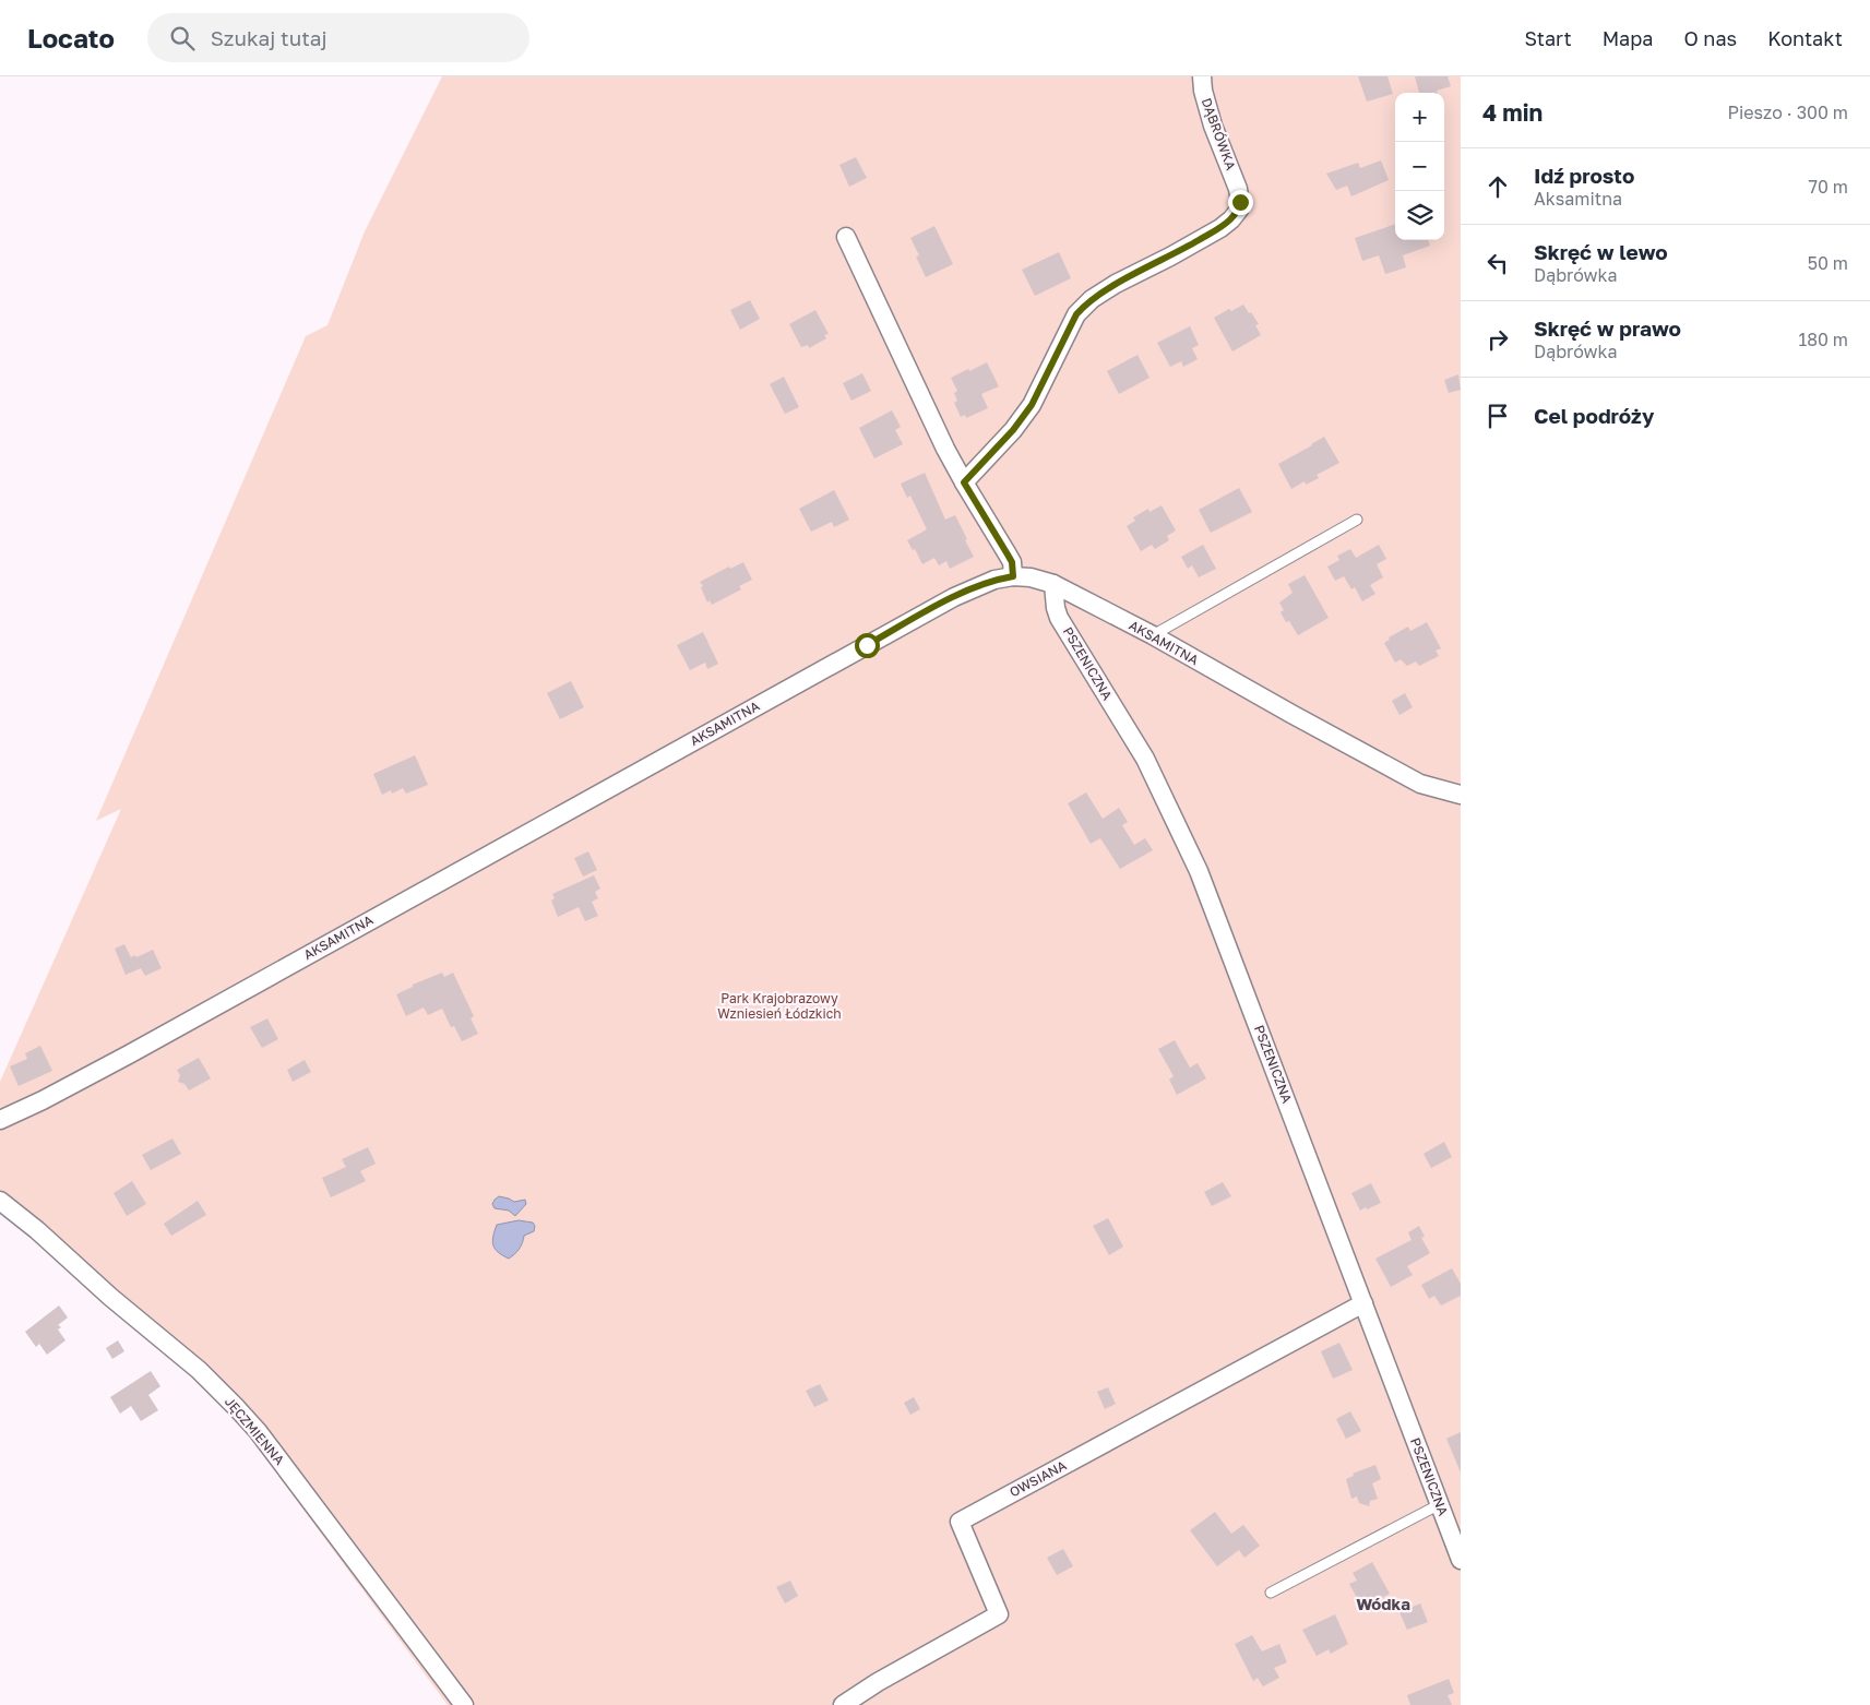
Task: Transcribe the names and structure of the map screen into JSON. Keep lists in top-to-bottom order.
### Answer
{
  "streets": {
    "street": [
      "DĄBRÓWKA",
      "AKSAMITNA",
      "PSZENICZNA",
      "JĘCZMIENNA",
      "OWSIANA"
    ]
  },
  "crossings": [
    ["AKSAMITNA", "PSZENICZNA"],
    ["PSZENICZNA", "OWSIANA"]
  ],
  "districts": ["Wódka"],
  "parks": ["Park Krajobrazowy Wzniesień Łódzkich"],
  "page": {
    "header": "Locato",
    "search": "Szukaj tutaj",
    "nav": [
      "Start",
      "Mapa",
      "O nas",
      "Kontakt"
    ],
    "heading": ["4 min", "Pieszo · 300 m"],
    "map_buttons": ["+", "−"],
    "list": [
      ["Idź prosto", "Aksamitna", "70 m"],
      ["Skręć w lewo", "Dąbrówka", "50 m"],
      ["Skręć w prawo", "Dąbrówka", "180 m"],
      "Cel podróży"
    ]
  }
}
